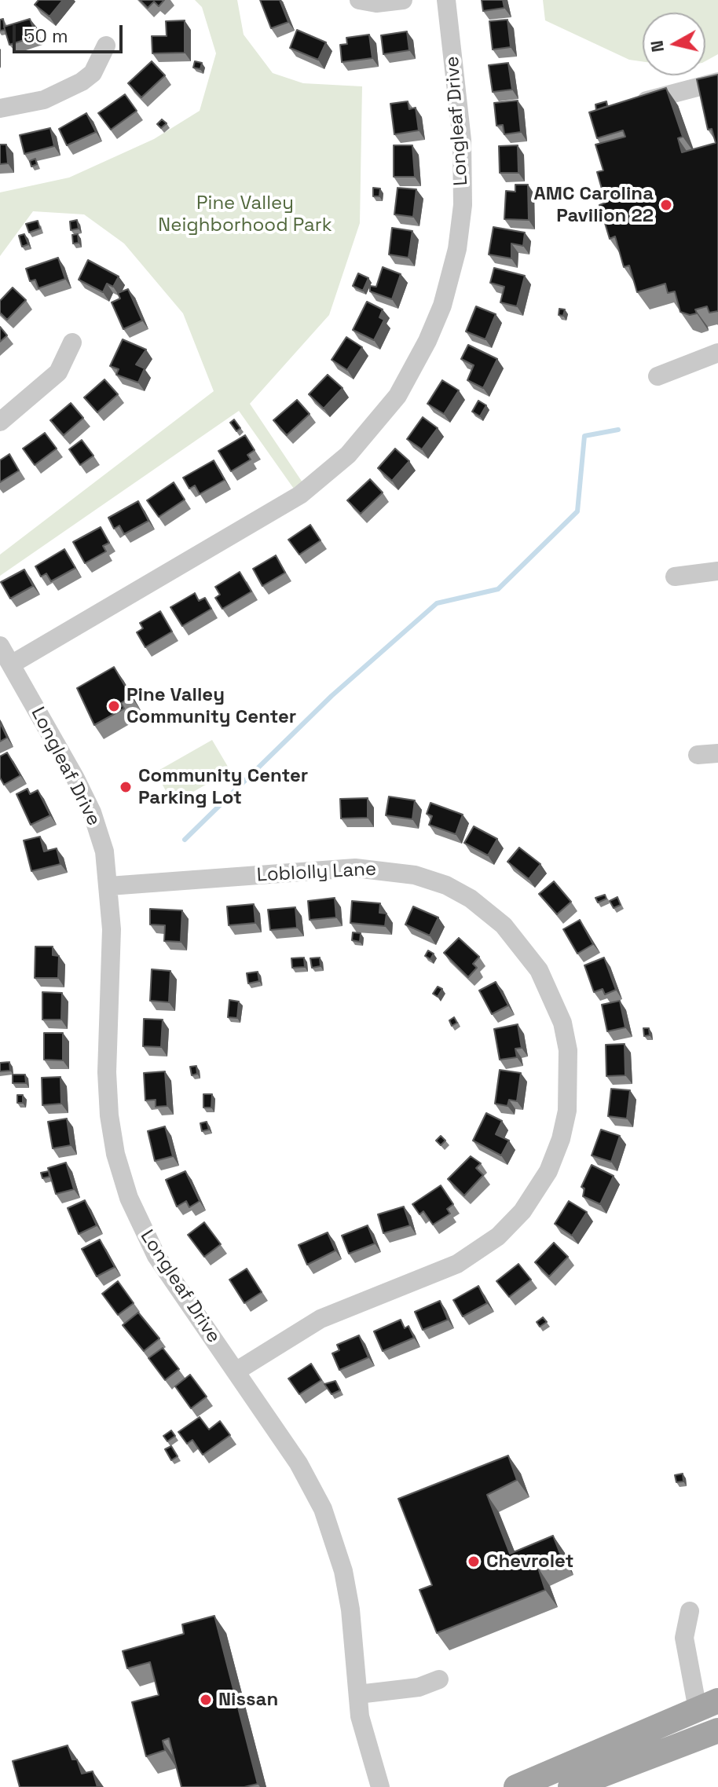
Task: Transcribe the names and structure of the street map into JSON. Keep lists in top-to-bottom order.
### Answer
{
  "streets": {
    "street": ["Longleaf Drive", "Loblolly Lane"]
  },
  "crossings": [
    ["Longleaf Drive", "Loblolly Lane"]
  ],
  "parks": ["Pine Valley Neighborhood Park"],
  "places": [
    "AMC Carolina Pavilion 22",
    "Pine Valley Community Center",
    "Community Center Parking Lot",
    "Chevrolet",
    "Nissan"
  ],
  "scale_bar": "50 m",
  "north": "left"
}
